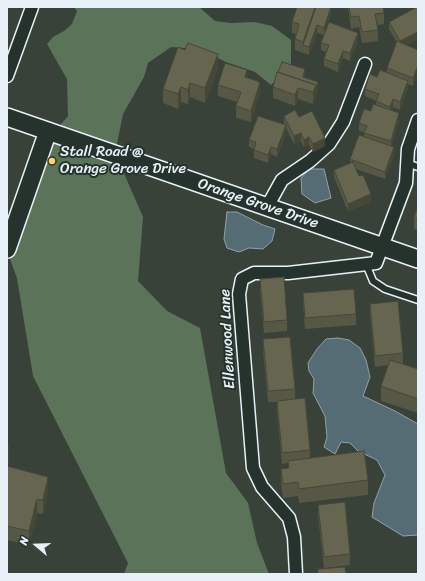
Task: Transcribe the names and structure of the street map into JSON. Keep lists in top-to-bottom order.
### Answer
{
  "streets": {
    "street": ["Orange Grove Drive", "Ellenwood Lane"]
  },
  "places": ["Stall Road @ Orange Grove Drive"],
  "north": "left"
}
